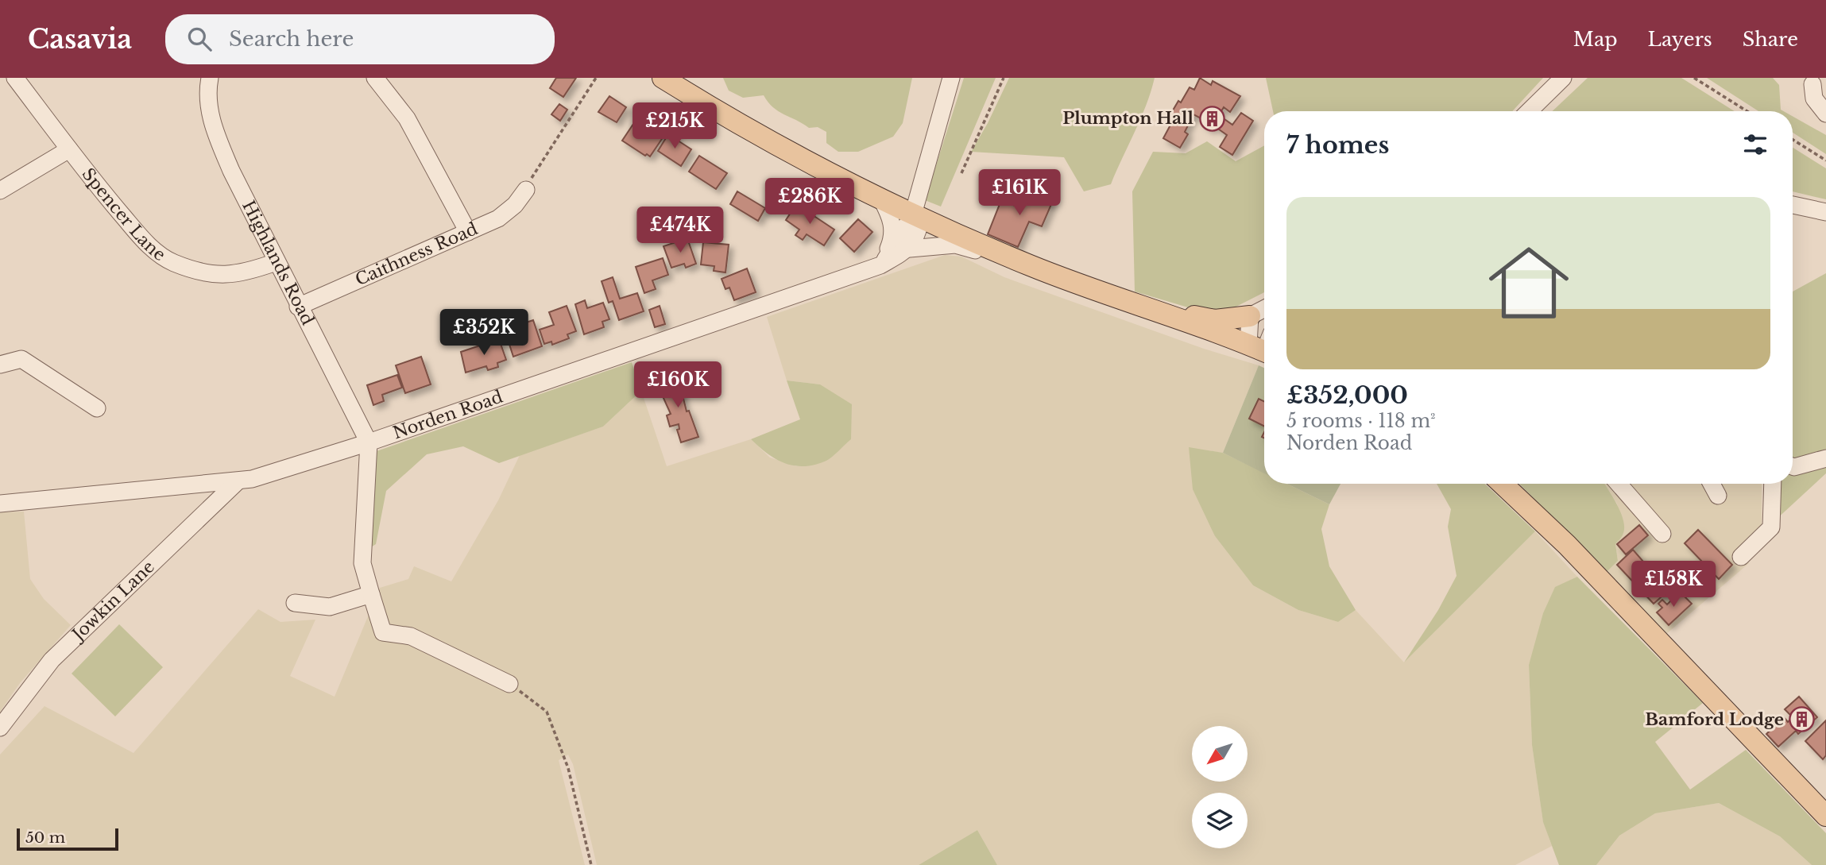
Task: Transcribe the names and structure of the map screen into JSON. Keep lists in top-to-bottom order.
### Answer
{
  "streets": {
    "street": [
      "Spencer Lane",
      "Caithness Road",
      "Highlands Road",
      "Norden Road",
      "Jowkin Lane"
    ]
  },
  "crossings": [
    ["Spencer Lane", "Highlands Road"],
    ["Caithness Road", "Highlands Road"],
    ["Highlands Road", "Norden Road"],
    ["Norden Road", "Jowkin Lane"]
  ],
  "places": {
    "building": ["Plumpton Hall", "Bamford Lodge"]
  },
  "scale_bar": "50 m",
  "north": "bottom left",
  "page": {
    "header": "Casavia",
    "search": "Search here",
    "nav": ["Map", "Layers", "Share"],
    "price": [
      "£215K",
      "£161K",
      "£286K",
      "£474K",
      "£352K",
      "£160K",
      "£158K"
    ],
    "heading": "7 homes",
    "list": [
      {
        "name": "£352,000",
        "note": "5 rooms · 118 m² · Norden Road"
      }
    ],
    "scale": "50 m"
  }
}
